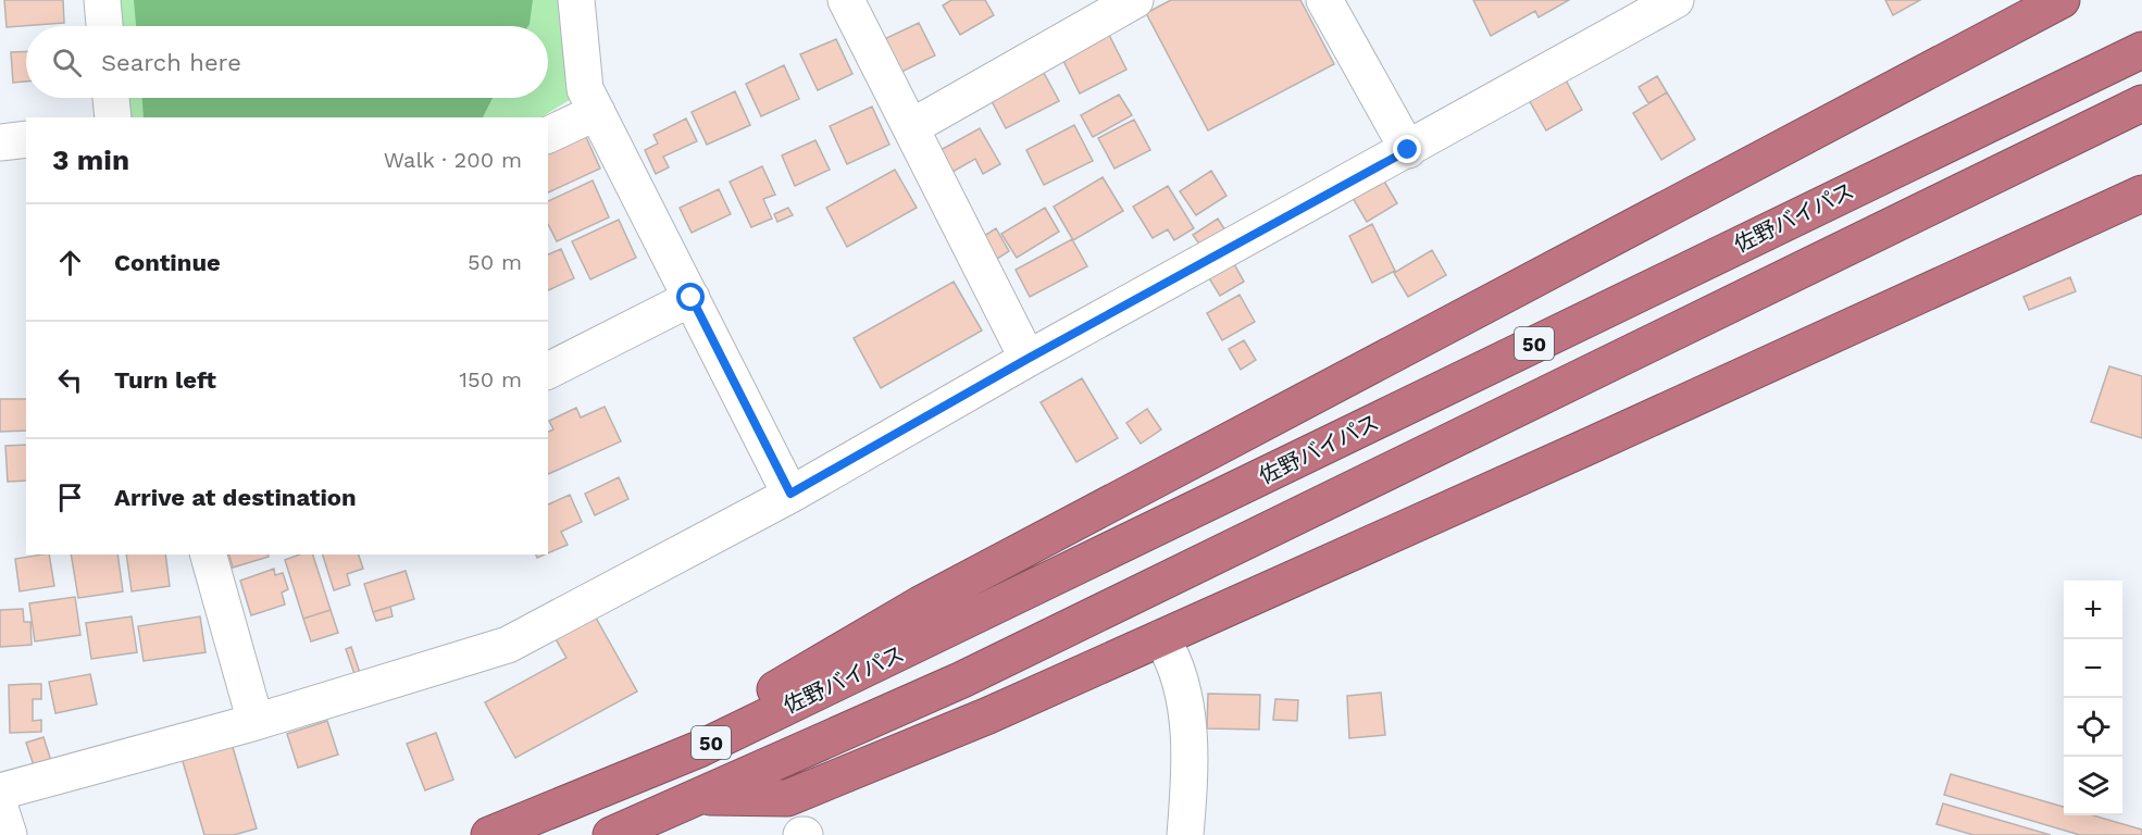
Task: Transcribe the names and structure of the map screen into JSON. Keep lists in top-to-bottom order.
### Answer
{
  "streets": {
    "highway": ["佐野バイパス", "50"]
  },
  "page": {
    "search": "Search here",
    "heading": ["3 min", "Walk · 200 m"],
    "list": [
      ["Continue", "50 m"],
      ["Turn left", "150 m"],
      "Arrive at destination"
    ],
    "map_buttons": ["+", "−"]
  }
}
